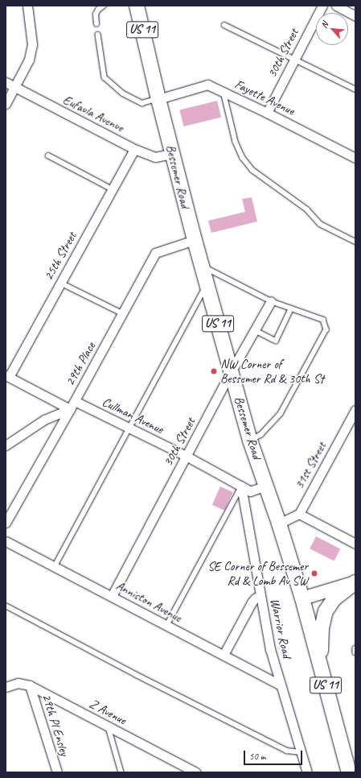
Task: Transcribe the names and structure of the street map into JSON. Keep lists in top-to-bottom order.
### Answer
{
  "streets": {
    "main road": ["US 11", "Bessemer Road"],
    "street": [
      "30th Street",
      "Fayette Avenue",
      "Eufaula Avenue",
      "25th Street",
      "29th Place",
      "Cullman Avenue",
      "31st Street",
      "Anniston Avenue",
      "Warrior Road",
      "Z Avenue",
      "29th Pl Ensley"
    ]
  },
  "crossings": [
    ["30th Street", "Fayette Avenue"],
    ["30th Street", "Bessemer Road"],
    ["30th Street", "Cullman Avenue"],
    ["30th Street", "Anniston Avenue"],
    ["Fayette Avenue", "Bessemer Road"],
    ["Eufaula Avenue", "Bessemer Road"],
    ["Eufaula Avenue", "25th Street"],
    ["Bessemer Road", "29th Place"],
    ["Bessemer Road", "Cullman Avenue"],
    ["25th Street", "Cullman Avenue"],
    ["29th Place", "Cullman Avenue"],
    ["Cullman Avenue", "Warrior Road"],
    ["Anniston Avenue", "Warrior Road"],
    ["Z Avenue", "29th Pl Ensley"]
  ],
  "places": ["NW Corner of Bessemer Rd & 30th St", "SE Corner of Bessemer Rd & Lomb Av SW"],
  "scale_bar": "50 m",
  "north": "top left"
}
